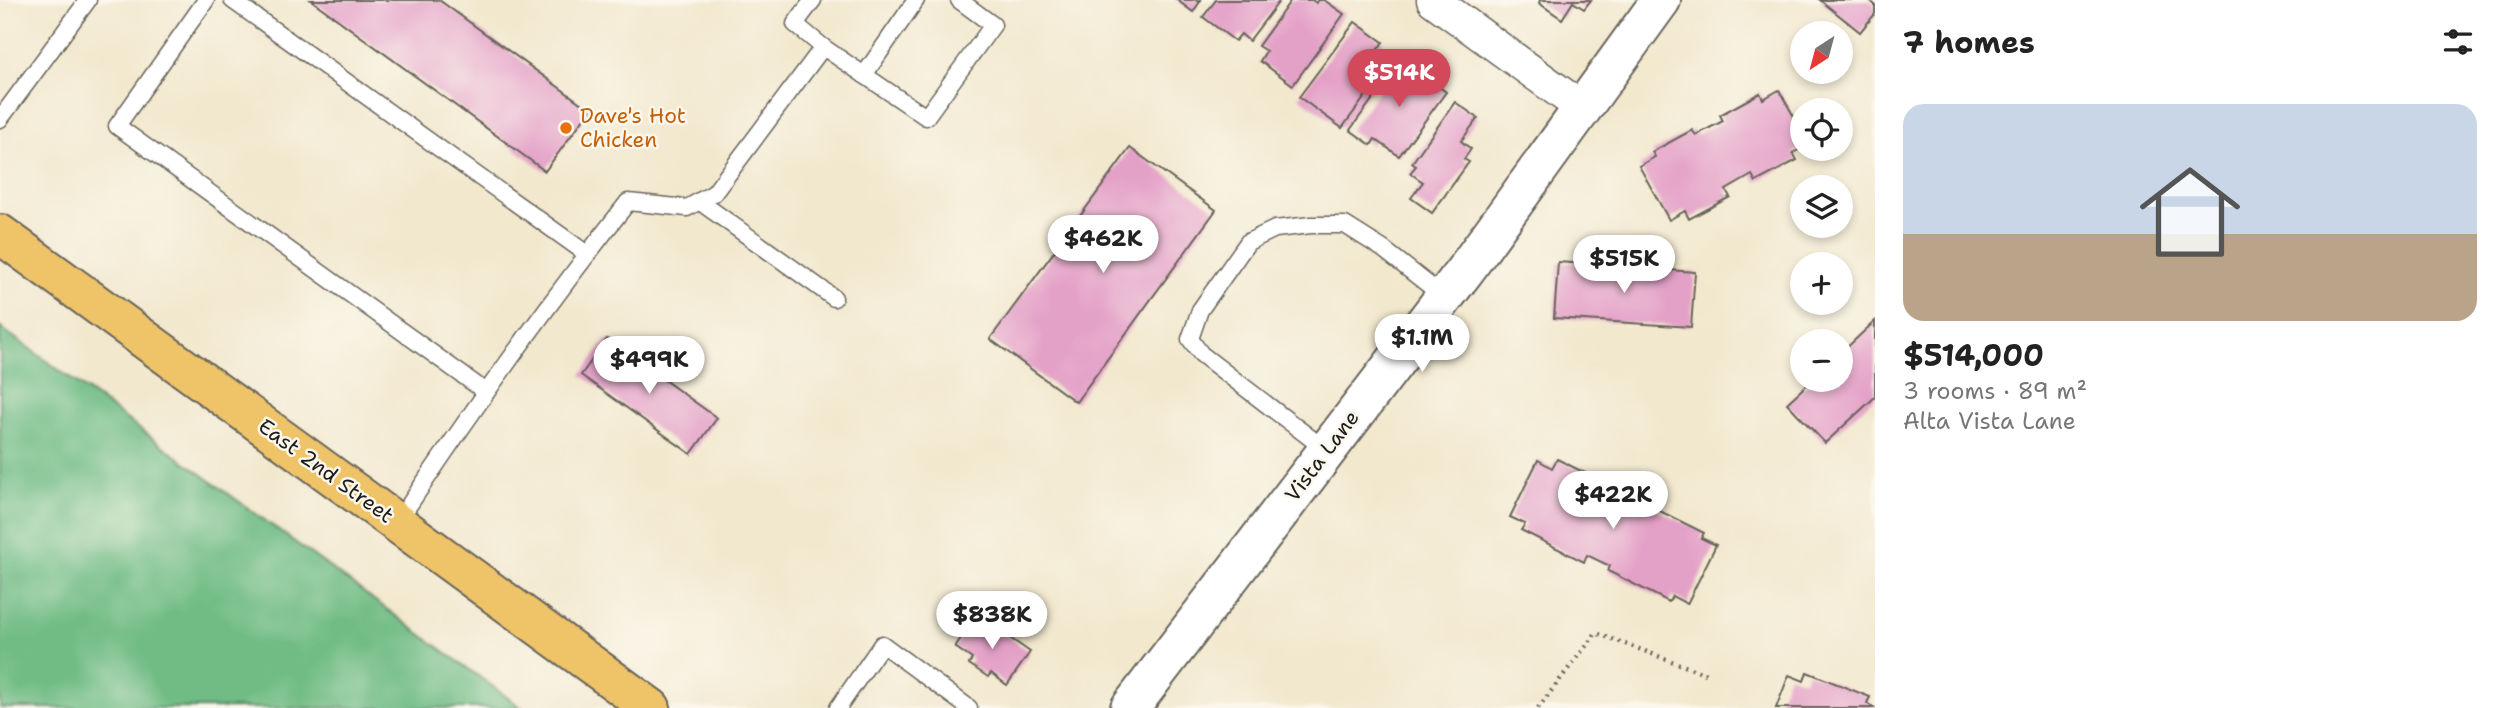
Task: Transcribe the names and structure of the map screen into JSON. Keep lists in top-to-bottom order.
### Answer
{
  "streets": {
    "main road": ["East 2nd Street"],
    "street": ["Vista Lane"]
  },
  "places": ["Dave's Hot Chicken"],
  "north": "bottom left",
  "page": {
    "heading": "7 homes",
    "map_buttons": ["+", "−"],
    "price": [
      "$514K",
      "$462K",
      "$515K",
      "$1.1M",
      "$499K",
      "$422K",
      "$838K"
    ],
    "list": [
      {
        "name": "$514,000",
        "note": "3 rooms · 89 m² · Alta Vista Lane"
      }
    ]
  }
}
